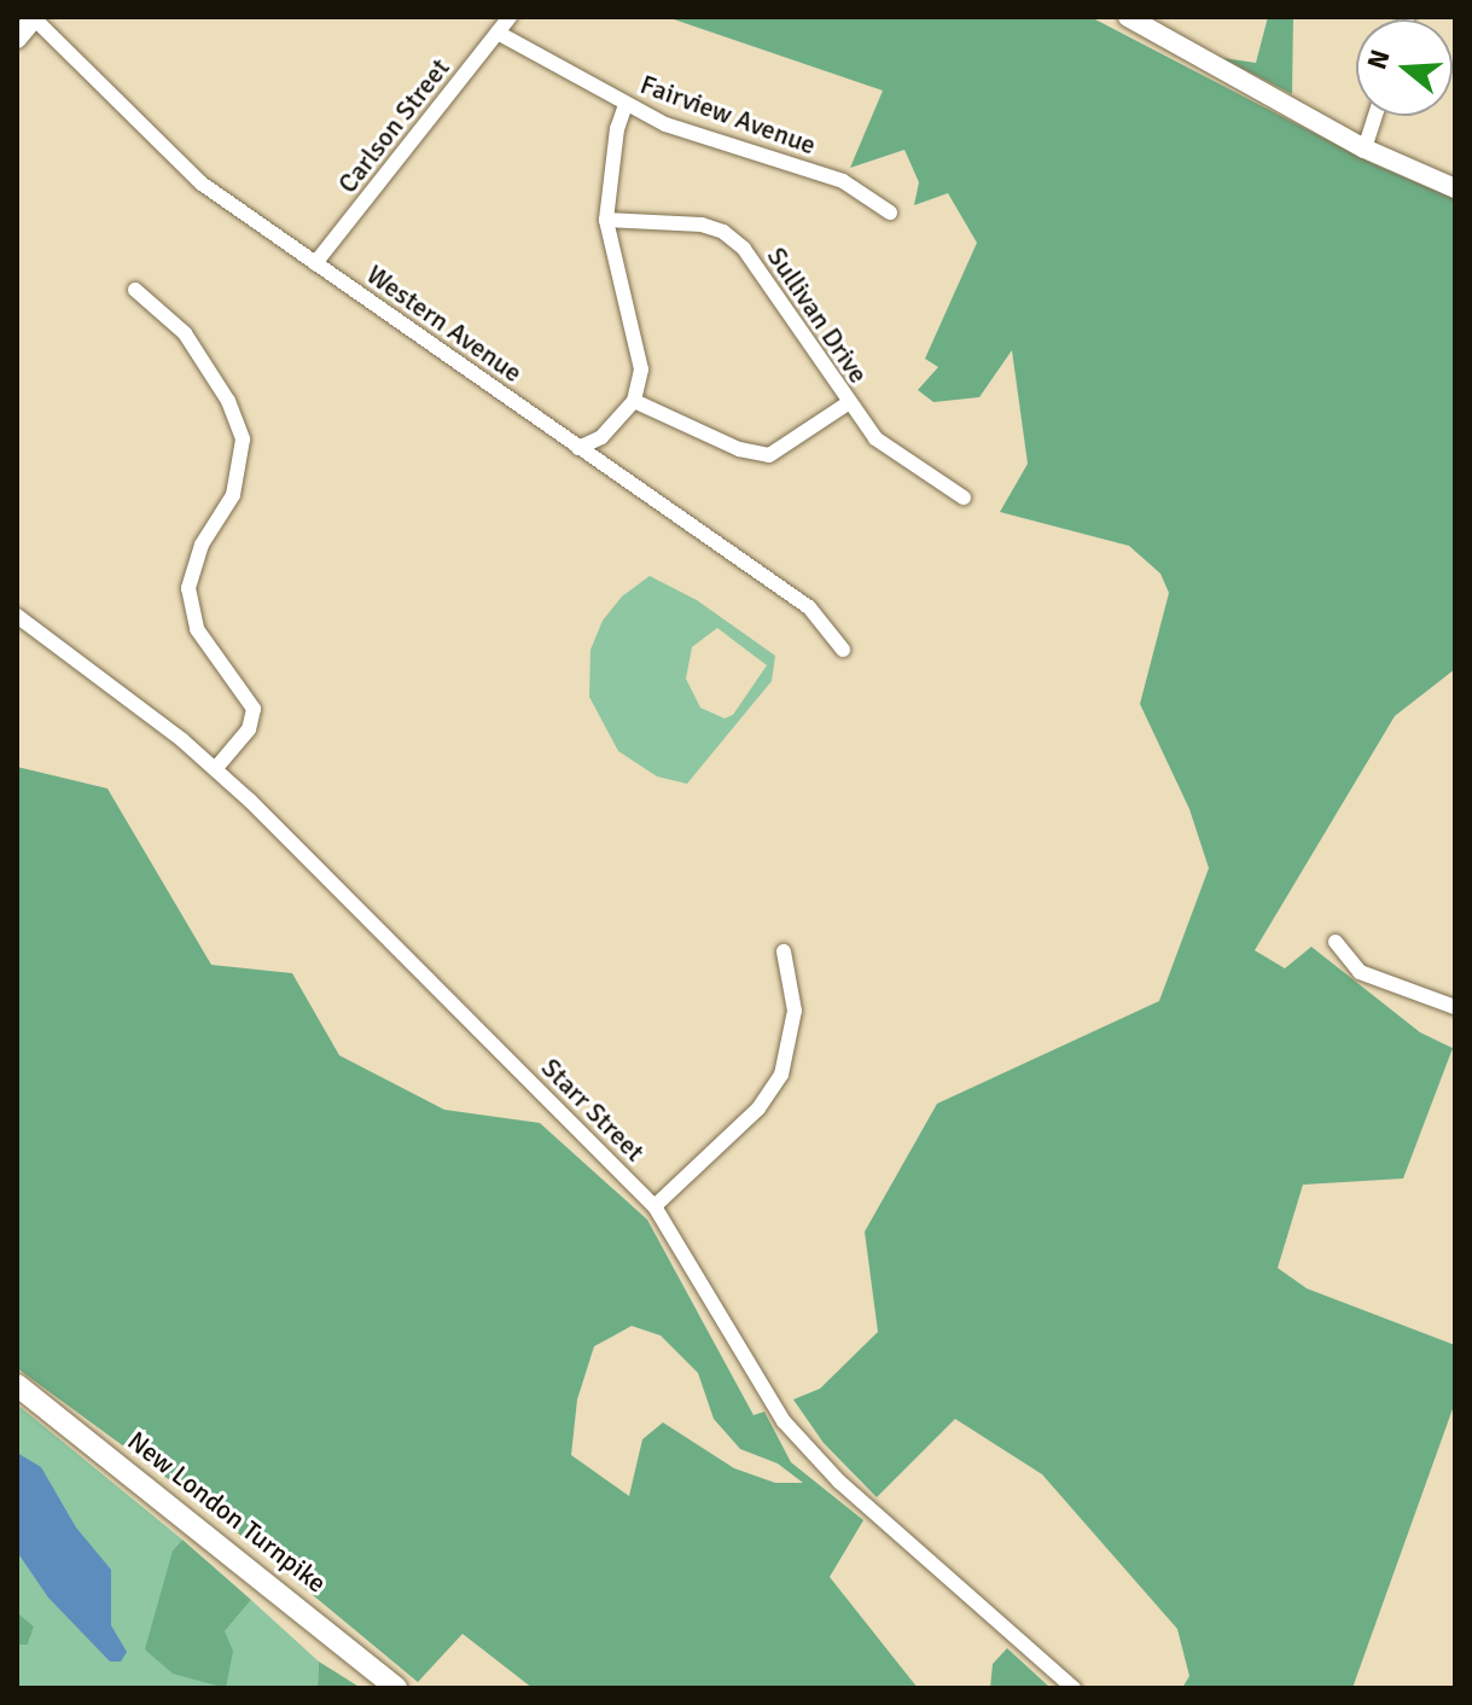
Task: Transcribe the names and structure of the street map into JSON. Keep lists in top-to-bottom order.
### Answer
{
  "streets": {
    "main road": ["New London Turnpike"],
    "street": [
      "Fairview Avenue",
      "Carlson Street",
      "Sullivan Drive",
      "Western Avenue",
      "Starr Street"
    ]
  },
  "crossings": [
    ["Fairview Avenue", "Carlson Street"],
    ["Carlson Street", "Western Avenue"]
  ],
  "north": "left"
}
